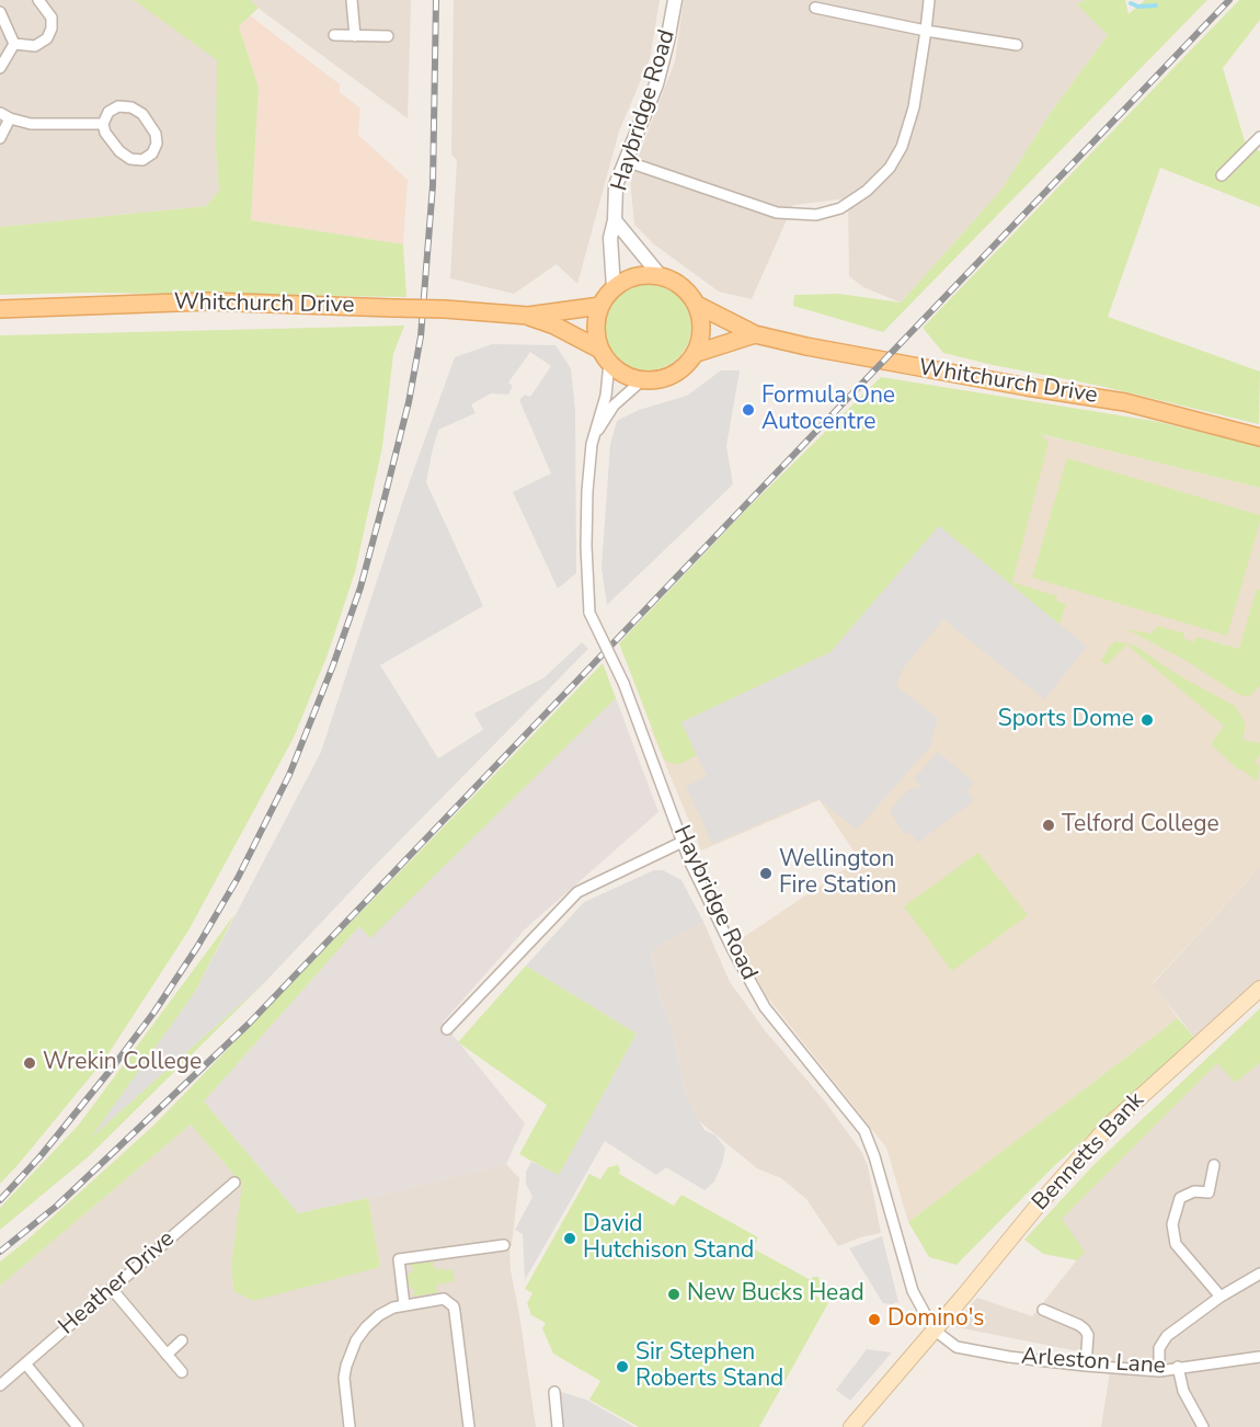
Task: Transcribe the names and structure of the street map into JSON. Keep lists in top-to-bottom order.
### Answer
{
  "streets": {
    "main road": ["Whitchurch Drive", "Bennetts Bank"],
    "street": ["Haybridge Road", "Heather Drive", "Arleston Lane"]
  },
  "crossings": [
    ["Haybridge Road", "Whitchurch Drive"],
    ["Haybridge Road", "Bennetts Bank"],
    ["Haybridge Road", "Arleston Lane"],
    ["Bennetts Bank", "Arleston Lane"]
  ],
  "places": [
    "Formula One Autocentre",
    "Sports Dome",
    "Telford College",
    "Wellington Fire Station",
    "Wrekin College",
    "David Hutchison Stand",
    "New Bucks Head",
    "Domino's",
    "Sir Stephen Roberts Stand"
  ]
}
